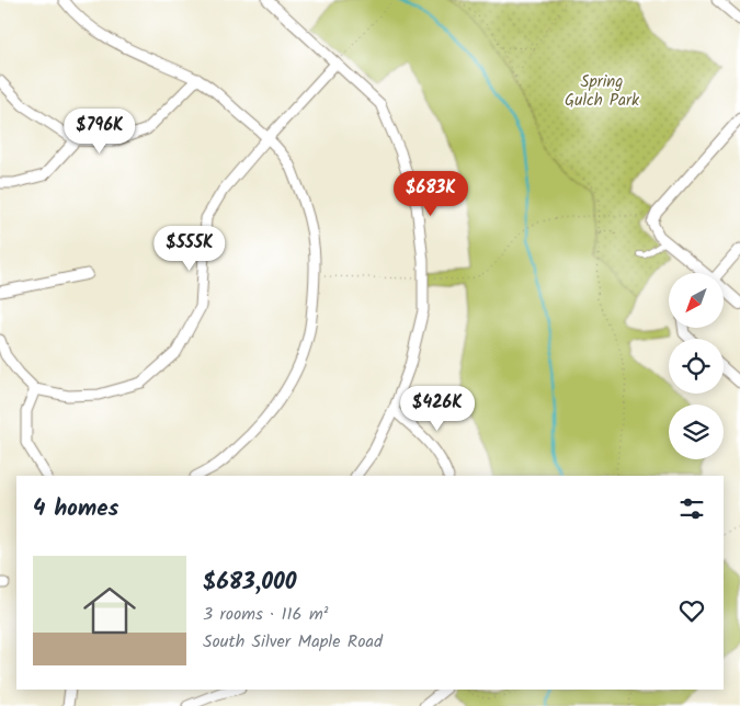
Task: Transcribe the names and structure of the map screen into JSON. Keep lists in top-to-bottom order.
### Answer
{
  "parks": ["Spring Gulch Park"],
  "north": "bottom left",
  "page": {
    "price": [
      "$796K",
      "$683K",
      "$555K",
      "$426K"
    ],
    "heading": "4 homes",
    "list": [
      {
        "name": "$683,000",
        "note": "3 rooms · 116 m² · South Silver Maple Road"
      }
    ]
  }
}
